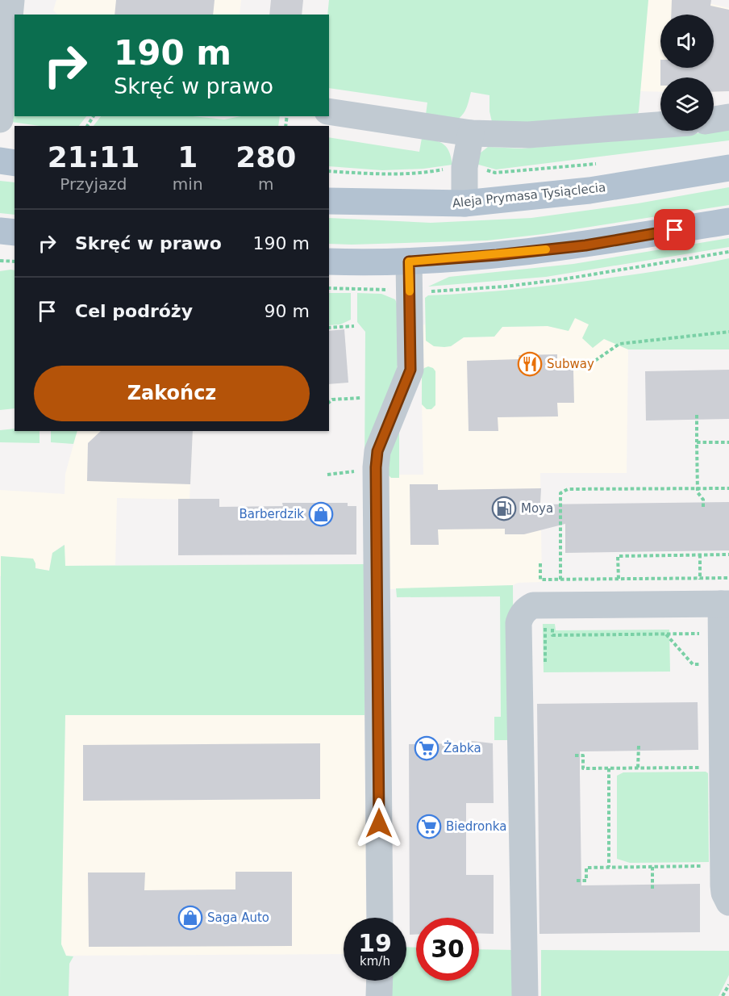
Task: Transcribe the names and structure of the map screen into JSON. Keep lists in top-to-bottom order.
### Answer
{
  "streets": {
    "main road": ["Aleja Prymasa Tysiąclecia"]
  },
  "places": {
    "restaurant": ["Subway"],
    "fuel station": ["Moya"],
    "shop": ["Barberdzik", "Saga Auto"],
    "supermarket": ["Żabka", "Biedronka"]
  },
  "page": {
    "turn": ["190 m", "Skręć w prawo"],
    "eta": [
      "21:11",
      "Przyjazd",
      "1",
      "min",
      "280",
      "m"
    ],
    "list": [
      {
        "name": "Skręć w prawo",
        "value": "190 m"
      },
      {
        "name": "Cel podróży",
        "value": "90 m"
      }
    ],
    "buttons": "Zakończ",
    "speed": "19 km/h",
    "limit": "30"
  }
}
